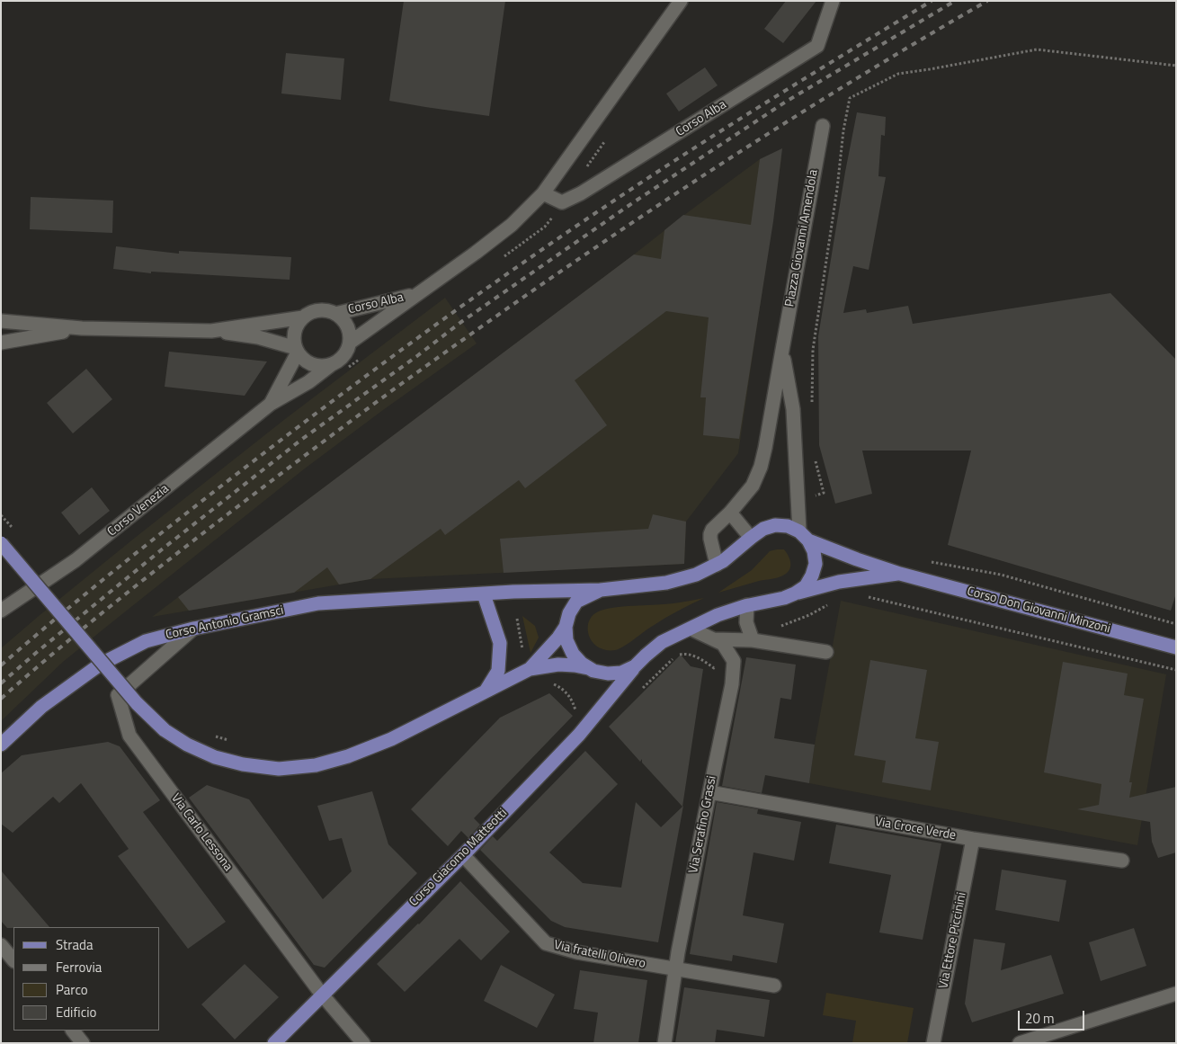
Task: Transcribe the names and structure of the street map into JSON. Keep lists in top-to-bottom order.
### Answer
{
  "streets": {
    "main road": [
      "Piazza Giovanni Amendola",
      "Corso Don Giovanni Minzoni",
      "Corso Antonio Gramsci",
      "Corso Giacomo Matteotti"
    ],
    "street": [
      "Corso Alba",
      "Corso Venezia",
      "Via Serafino Grassi",
      "Via Croce Verde",
      "Via Carlo Lessona",
      "Via Ettore Piccinini",
      "Via fratelli Olivero"
    ]
  },
  "crossings": [
    ["Corso Alba", "Corso Venezia"],
    ["Piazza Giovanni Amendola", "Corso Don Giovanni Minzoni"],
    ["Piazza Giovanni Amendola", "Via Serafino Grassi"],
    ["Piazza Giovanni Amendola", "Corso Giacomo Matteotti"],
    ["Corso Antonio Gramsci", "Via Carlo Lessona"],
    ["Via Serafino Grassi", "Via Croce Verde"],
    ["Via Serafino Grassi", "Via fratelli Olivero"],
    ["Via Croce Verde", "Via Ettore Piccinini"],
    ["Via Carlo Lessona", "Corso Giacomo Matteotti"],
    ["Corso Giacomo Matteotti", "Via fratelli Olivero"]
  ],
  "legend": [
    "Strada",
    "Ferrovia",
    "Parco",
    "Edificio"
  ],
  "scale_bar": "20 m"
}
